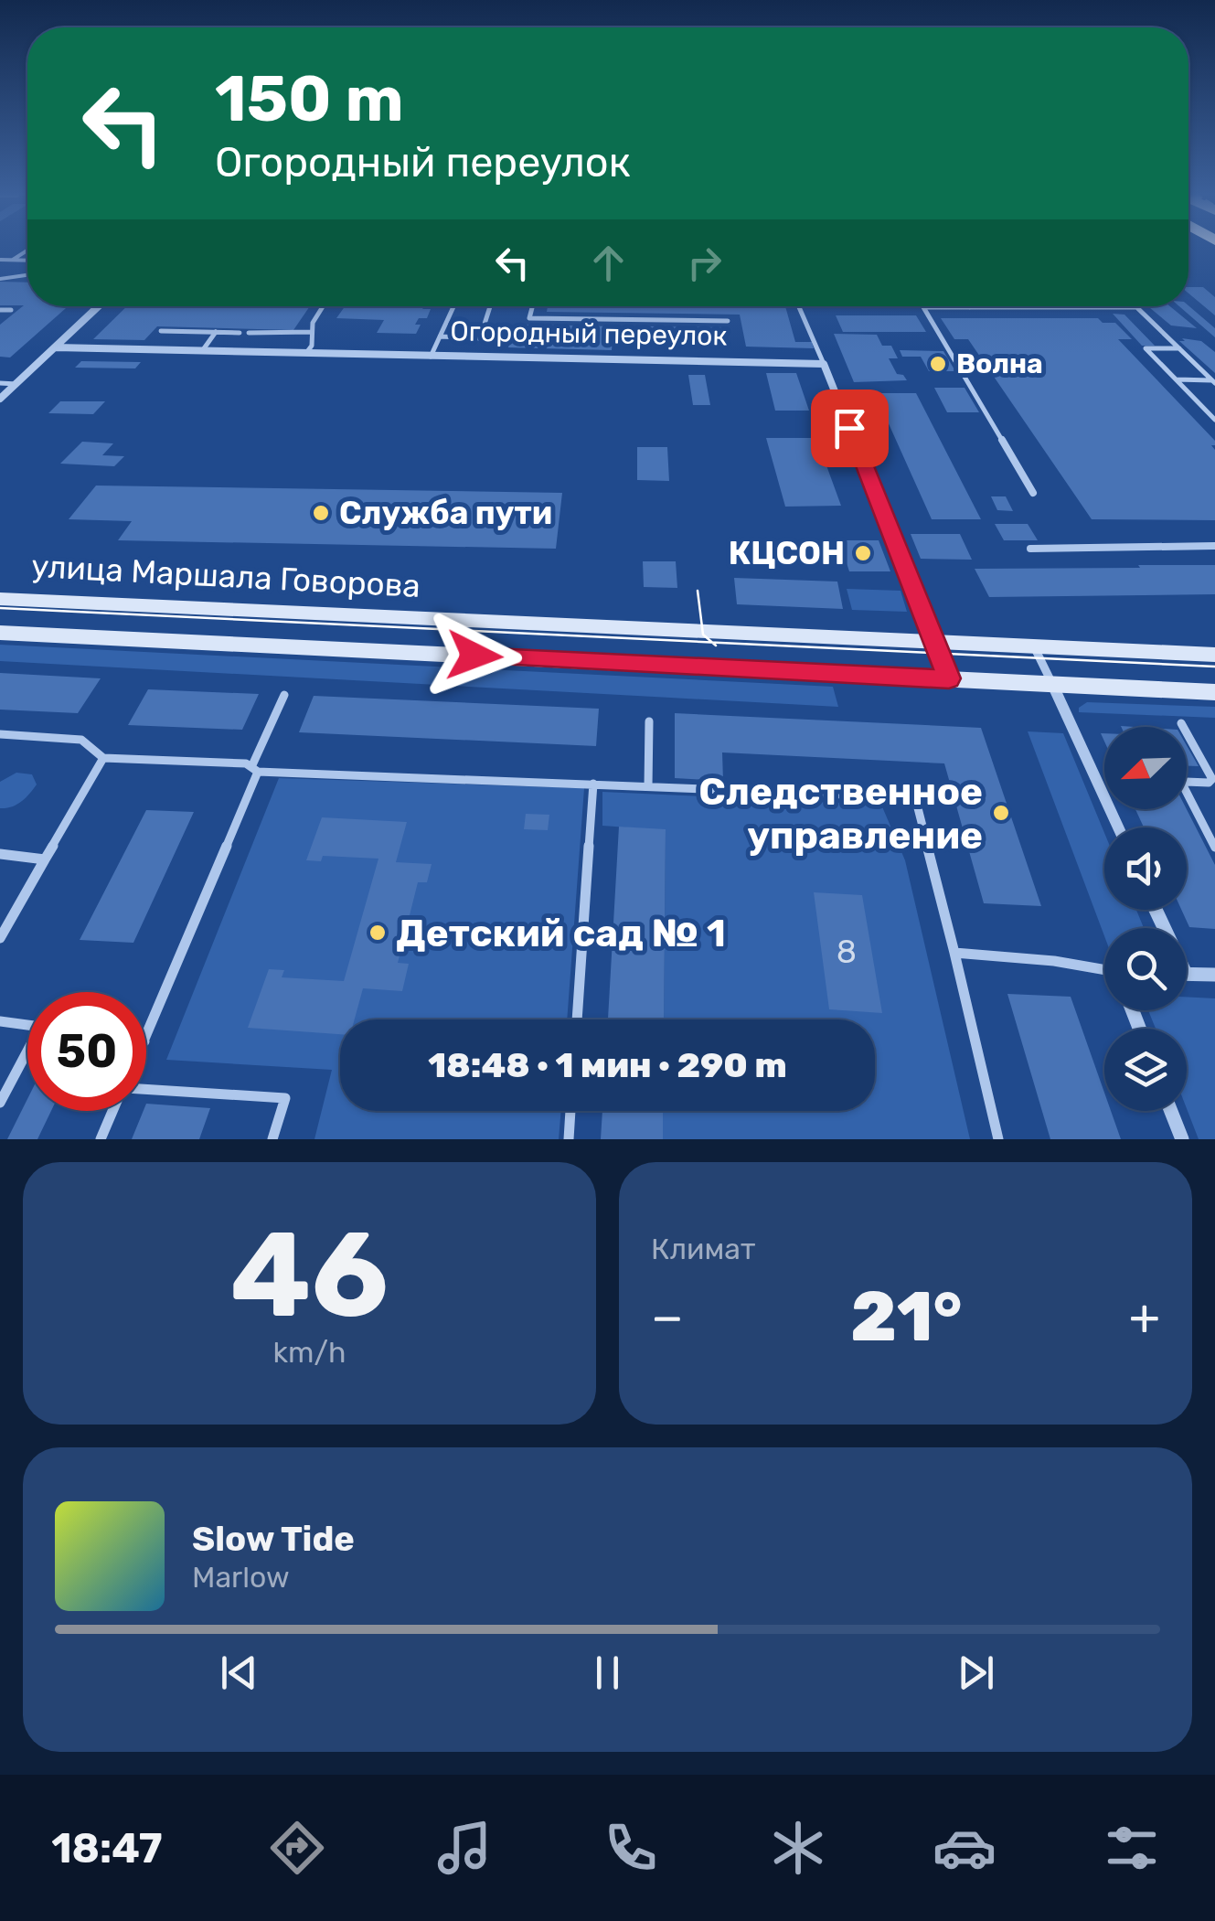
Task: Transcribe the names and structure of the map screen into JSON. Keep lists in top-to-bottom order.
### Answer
{
  "streets": {
    "main road": ["улица Маршала Говорова"],
    "street": ["Огородный переулок"]
  },
  "places": [
    "Волна",
    "Служба пути",
    "КЦСОН",
    "Следственное управление",
    "Детский сад № 1"
  ],
  "house_numbers": ["8"],
  "north": "bottom left",
  "page": {
    "turn": ["150 m", "Огородный переулок"],
    "limit": "50",
    "trip": "18:48 · 1 мин · 290 m",
    "tile": [
      ["46", "km/h"],
      "Климат"
    ],
    "heat": ["−", "21°", "+"],
    "song": ["Slow Tide", "Marlow"],
    "tabs": "18:47"
  }
}
